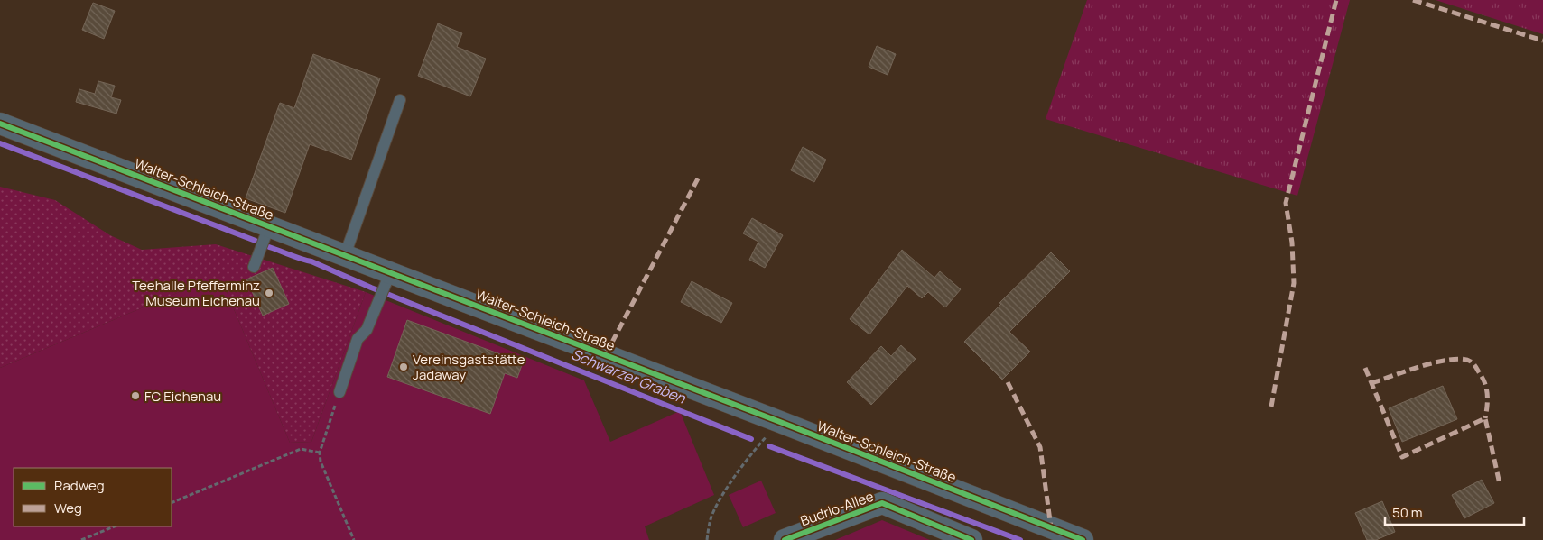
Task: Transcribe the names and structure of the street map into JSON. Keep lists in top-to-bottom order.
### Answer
{
  "streets": {
    "street": ["Walter-Schleich-Straße", "Budrio-Allee"]
  },
  "water": ["Schwarzer Graben"],
  "places": ["Teehalle Pfefferminz Museum Eichenau", "Vereinsgaststätte Jadaway", "FC Eichenau"],
  "legend": ["Radweg", "Weg"],
  "scale_bar": "50 m"
}
